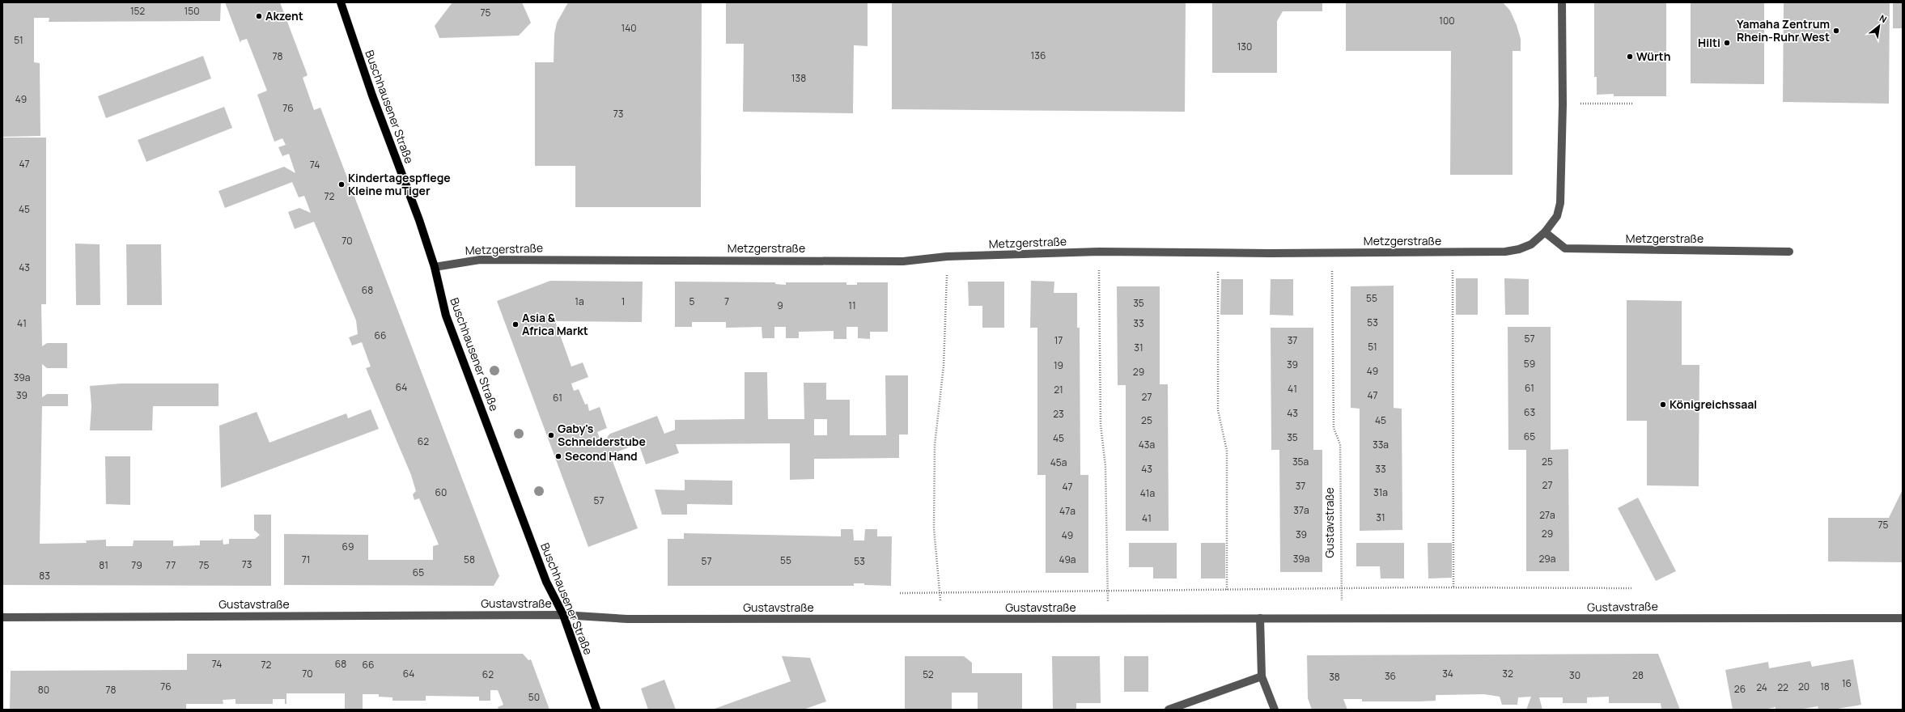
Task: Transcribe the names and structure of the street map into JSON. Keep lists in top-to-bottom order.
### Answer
{
  "streets": {
    "main road": ["Buschhausener Straße"],
    "street": ["Metzgerstraße", "Gustavstraße"]
  },
  "crossings": [
    ["Buschhausener Straße", "Metzgerstraße"],
    ["Buschhausener Straße", "Gustavstraße"],
    ["Metzgerstraße", "Gustavstraße"]
  ],
  "places": [
    "Akzent",
    "Yamaha Zentrum Rhein-Ruhr West",
    "Hilti",
    "Würth",
    "Kindertagespflege Kleine muTiger",
    "Asia & Africa Markt",
    "Königreichssaal",
    "Gaby's Schneiderstube",
    "Second Hand"
  ],
  "house_numbers": [
    "152",
    "150",
    "75",
    "100",
    "140",
    "51",
    "130",
    "136",
    "78",
    "138",
    "49",
    "76",
    "73",
    "47",
    "74",
    "72",
    "45",
    "70",
    "43",
    "68",
    "55",
    "1a",
    "1",
    "5",
    "7",
    "35",
    "9",
    "11",
    "53",
    "41",
    "33",
    "66",
    "57",
    "17",
    "37",
    "51",
    "31",
    "59",
    "39",
    "19",
    "49",
    "29",
    "39a",
    "64",
    "61",
    "41",
    "21",
    "39",
    "47",
    "27",
    "61",
    "63",
    "43",
    "23",
    "25",
    "45",
    "65",
    "35",
    "45",
    "62",
    "43a",
    "33a",
    "35a",
    "25",
    "45a",
    "43",
    "33",
    "27",
    "37",
    "47",
    "60",
    "31a",
    "41a",
    "57",
    "37a",
    "47a",
    "27a",
    "31",
    "41",
    "75",
    "29",
    "39",
    "49",
    "69",
    "39a",
    "29a",
    "71",
    "58",
    "49a",
    "55",
    "57",
    "53",
    "73",
    "81",
    "79",
    "77",
    "75",
    "65",
    "83",
    "74",
    "68",
    "72",
    "66",
    "70",
    "64",
    "34",
    "32",
    "62",
    "52",
    "30",
    "28",
    "36",
    "38",
    "16",
    "76",
    "20",
    "18",
    "24",
    "22",
    "26",
    "80",
    "78",
    "50"
  ],
  "north": "top right"
}
